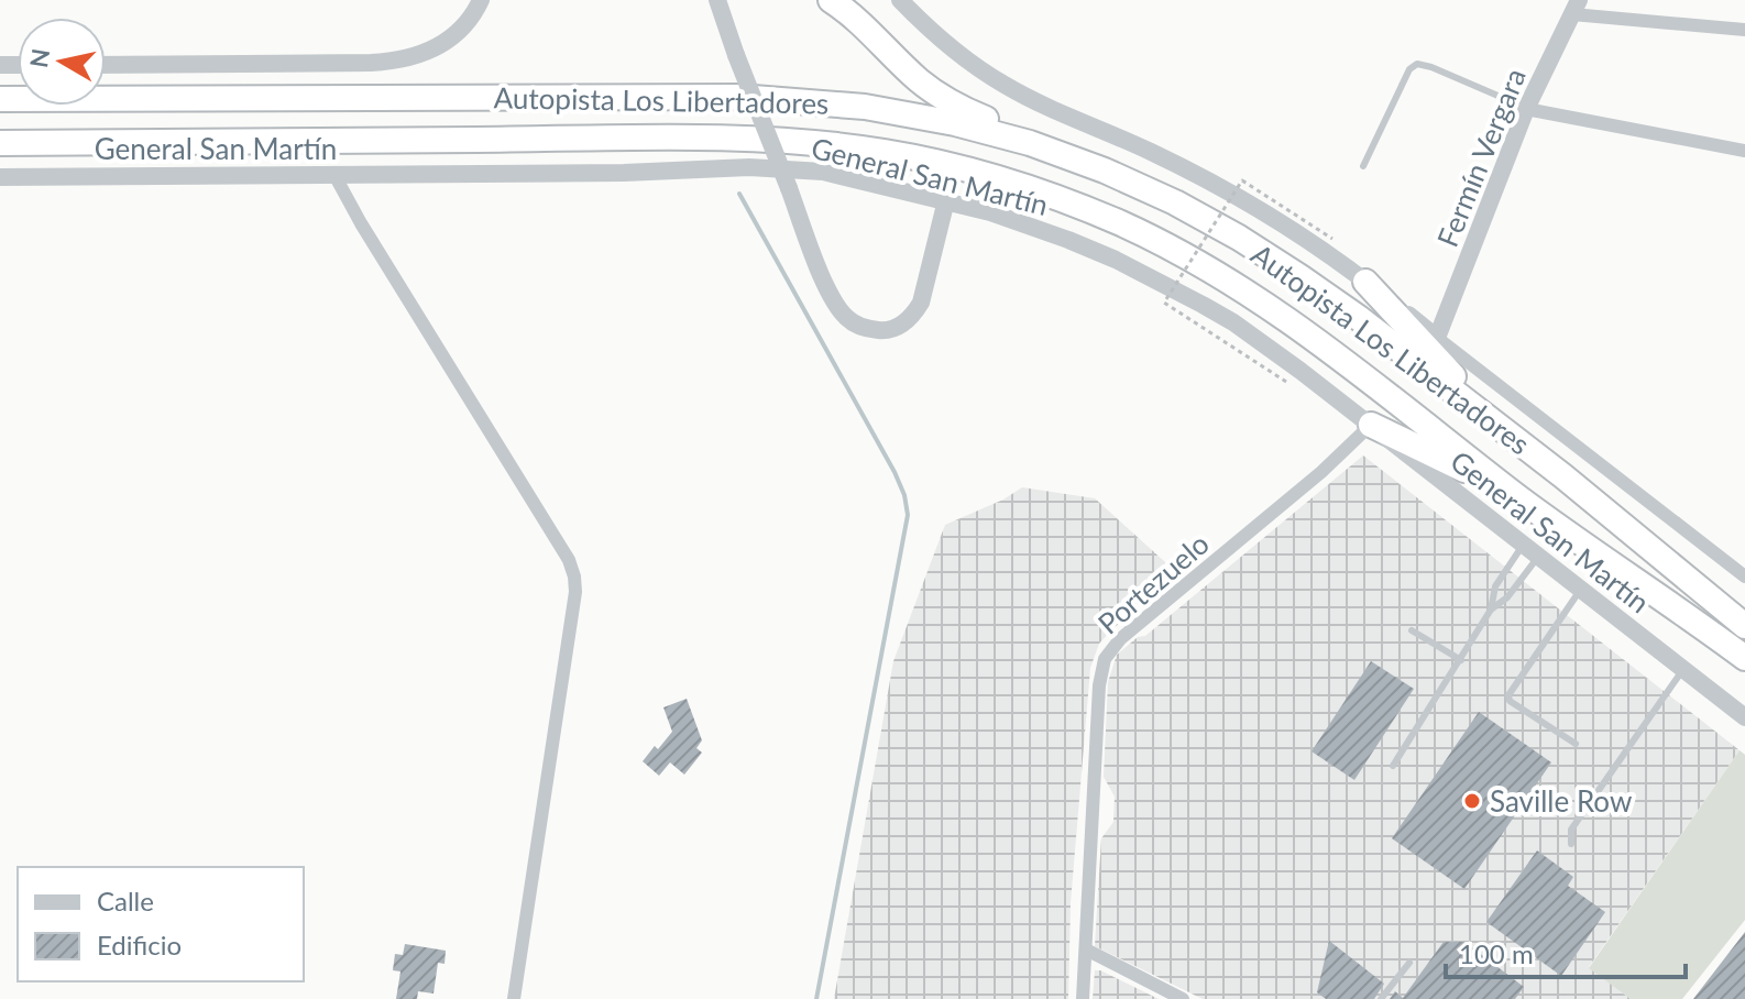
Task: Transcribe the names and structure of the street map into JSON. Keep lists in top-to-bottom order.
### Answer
{
  "streets": {
    "highway": ["Autopista Los Libertadores"],
    "street": ["General San Martín", "Fermín Vergara", "Portezuelo"]
  },
  "crossings": [
    ["General San Martín", "Portezuelo"]
  ],
  "places": ["Saville Row"],
  "legend": ["Calle", "Edificio"],
  "scale_bar": "100 m",
  "north": "left"
}
